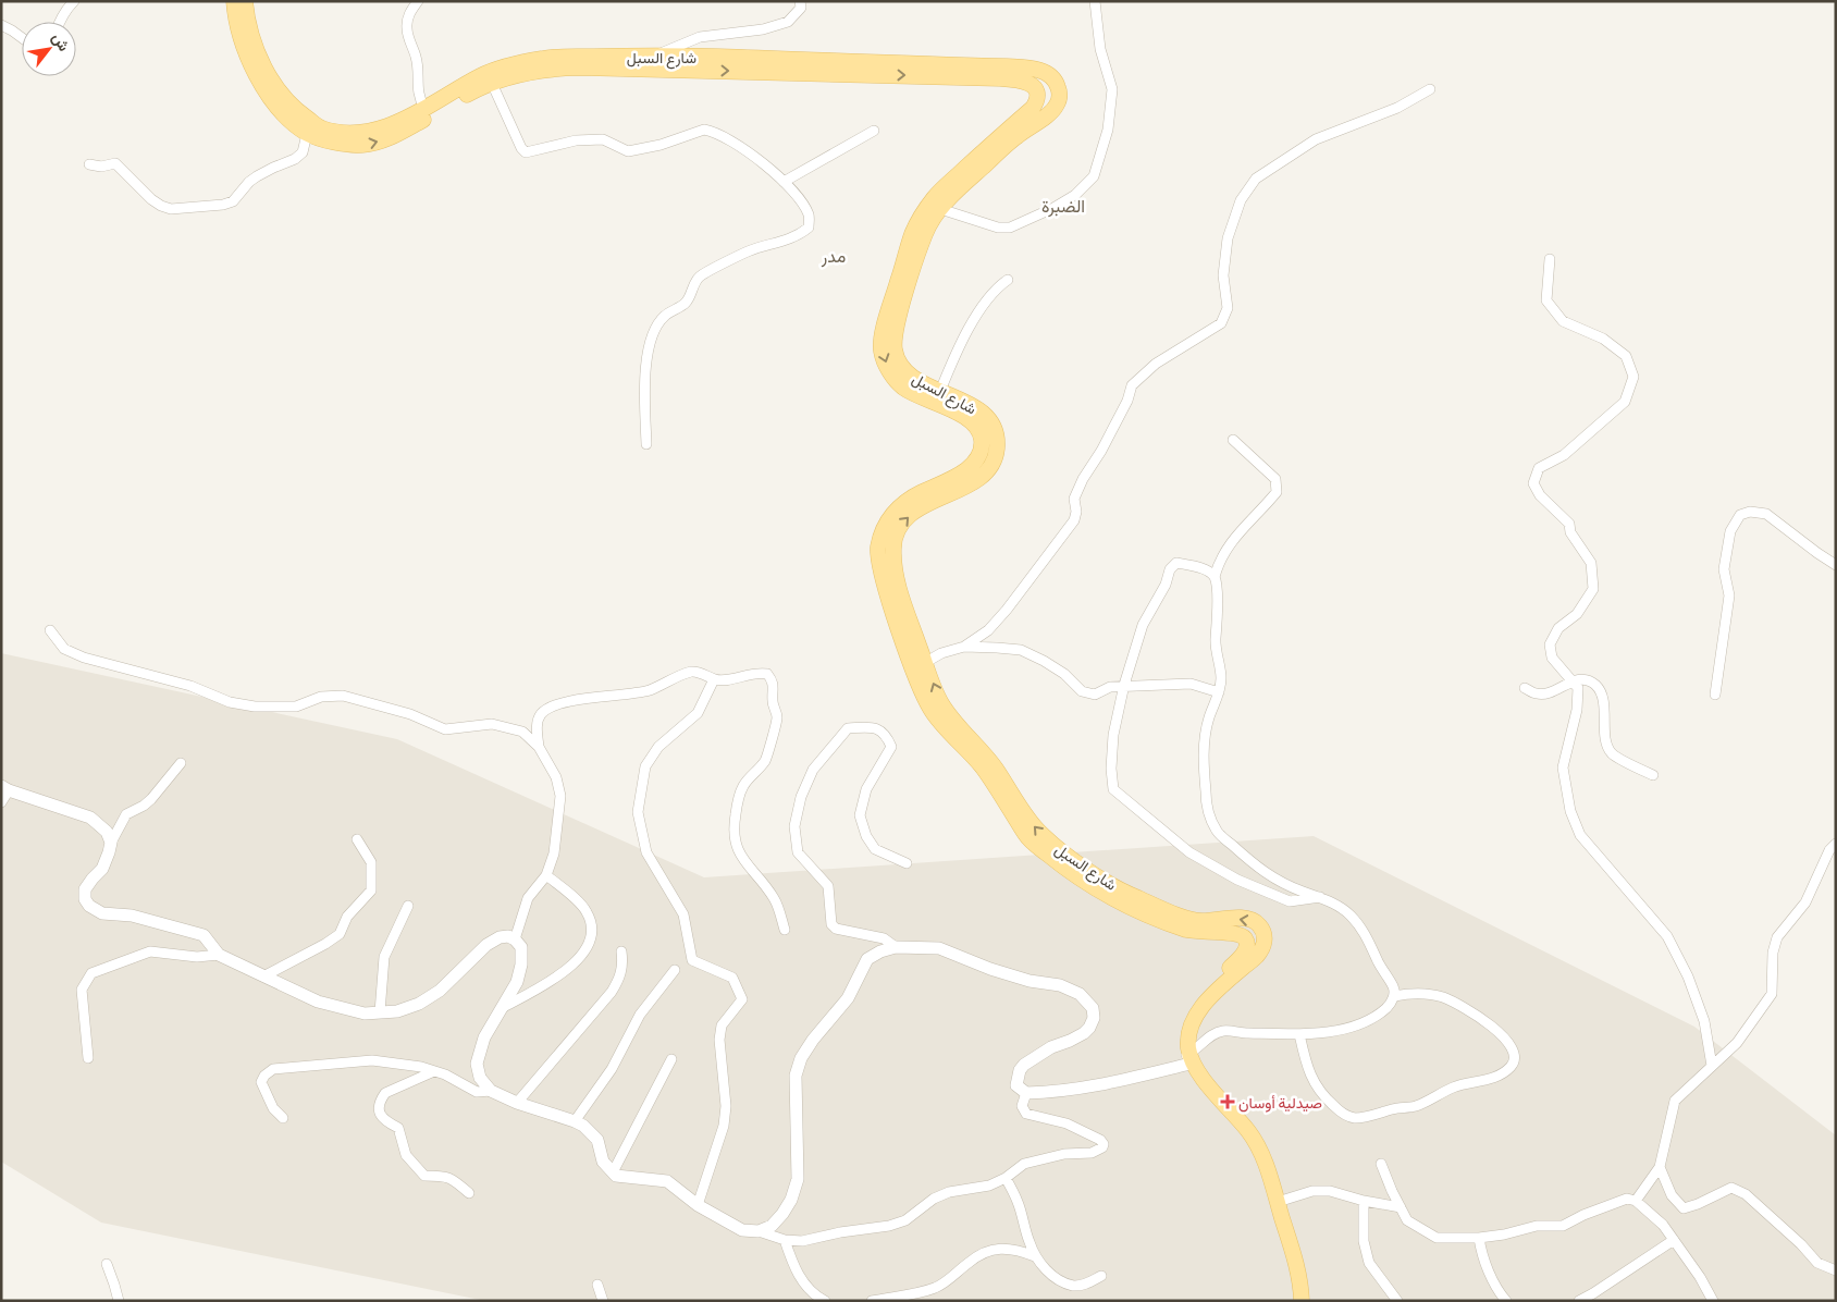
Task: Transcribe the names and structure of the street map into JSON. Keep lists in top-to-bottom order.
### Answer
{
  "streets": {
    "main road": ["شارع السبل"]
  },
  "districts": ["الضبرة", "مدر"],
  "places": {
    "health": ["صيدلية أوسان"]
  },
  "north": "top right"
}
